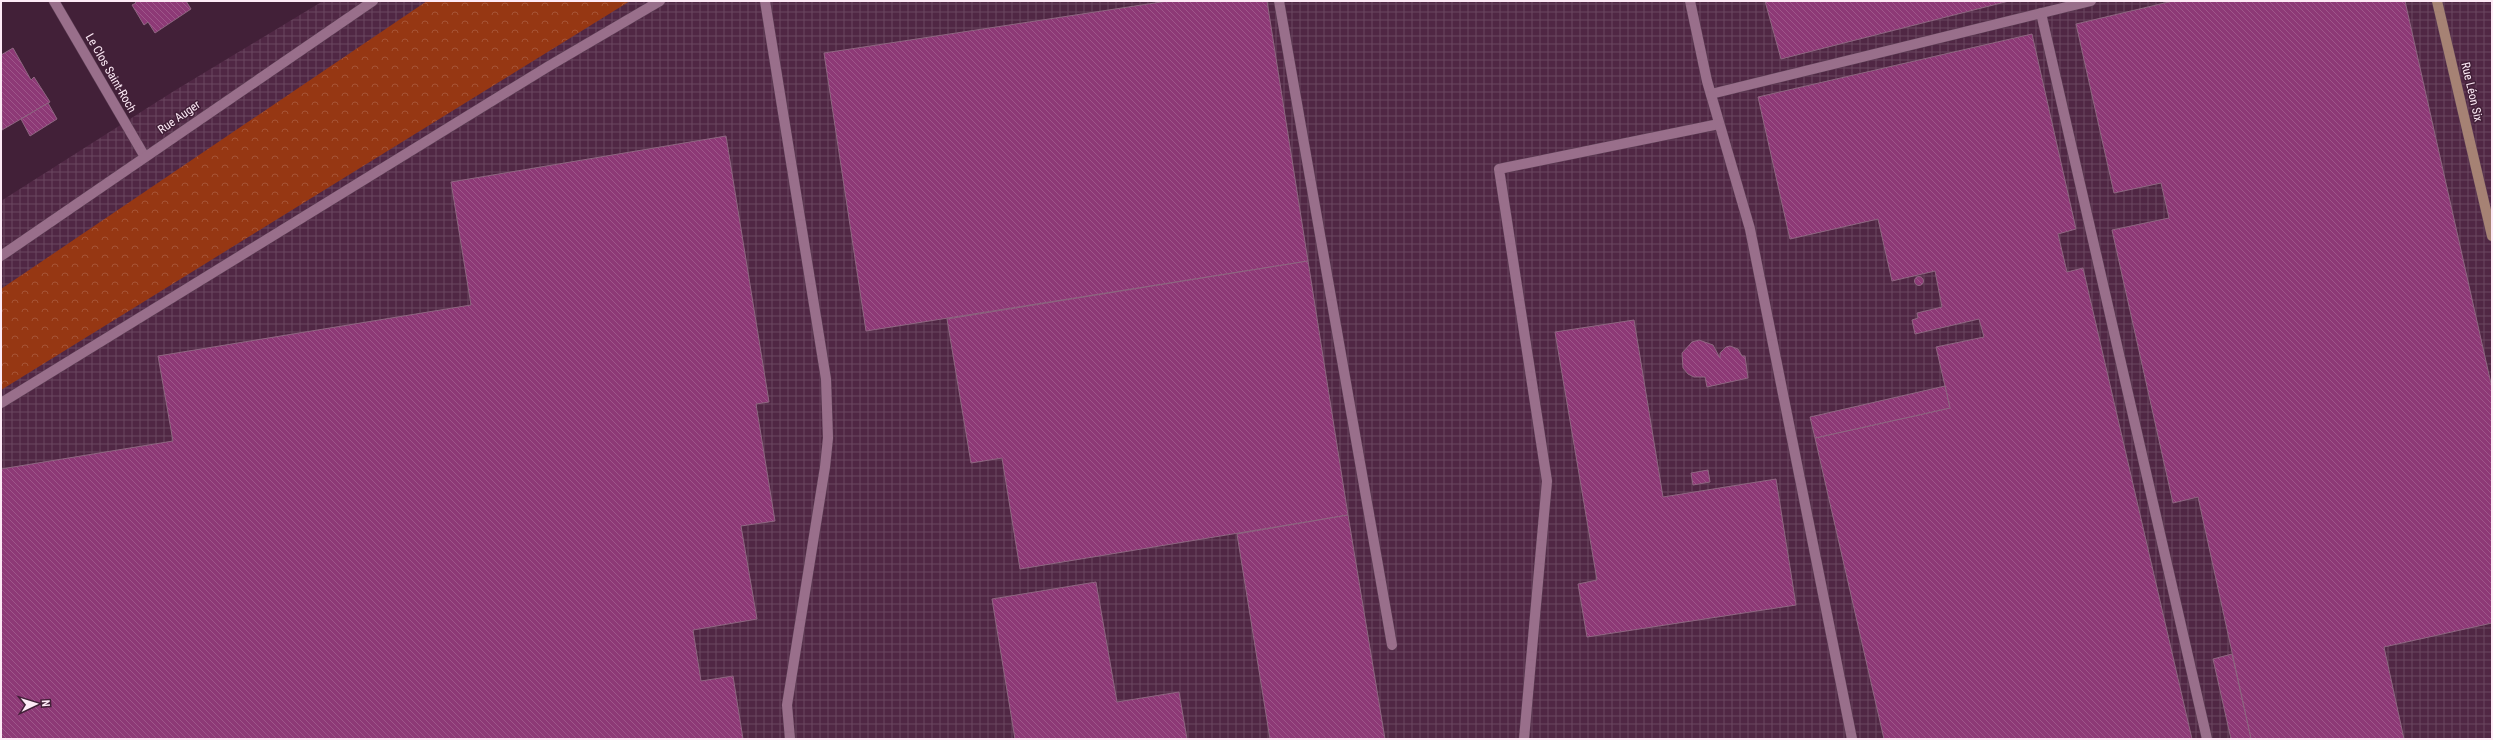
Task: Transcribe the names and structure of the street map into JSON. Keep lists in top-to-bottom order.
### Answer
{
  "streets": {
    "main road": ["Rue Léon Six"],
    "street": ["Le Clos Saint-Roch", "Rue Auger"]
  },
  "crossings": [
    ["Le Clos Saint-Roch", "Rue Auger"]
  ],
  "north": "right"
}
